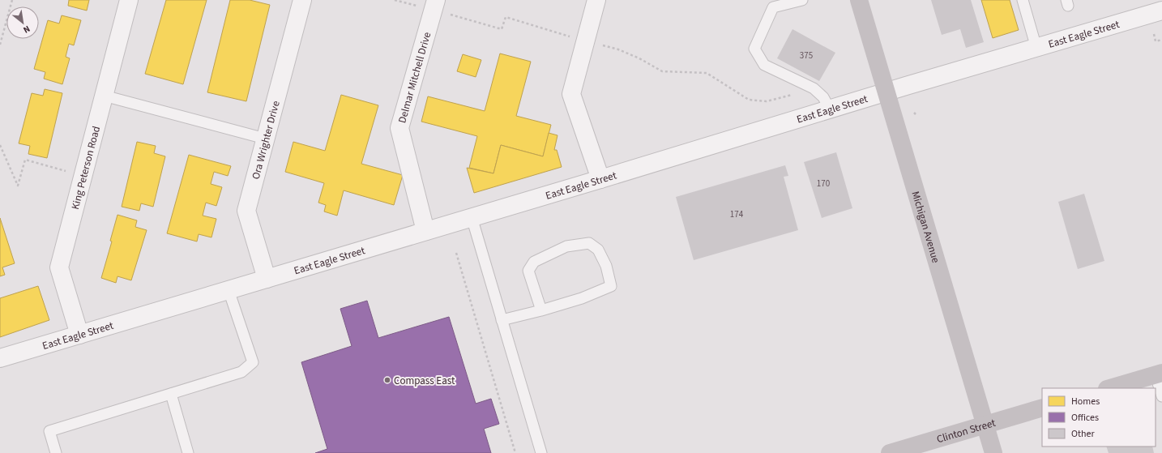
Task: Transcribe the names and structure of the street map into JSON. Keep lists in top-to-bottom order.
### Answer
{
  "streets": {
    "street": [
      "East Eagle Street",
      "Delmar Mitchell Drive",
      "Ora Wrighter Drive",
      "King Peterson Road",
      "Michigan Avenue",
      "Clinton Street"
    ]
  },
  "crossings": [
    ["East Eagle Street", "Delmar Mitchell Drive"],
    ["East Eagle Street", "Ora Wrighter Drive"],
    ["East Eagle Street", "King Peterson Road"],
    ["East Eagle Street", "Michigan Avenue"],
    ["Michigan Avenue", "Clinton Street"]
  ],
  "places": ["Compass East"],
  "house_numbers": ["375", "170", "174"],
  "legend": ["Homes", "Offices", "Other"],
  "north": "bottom right"
}
